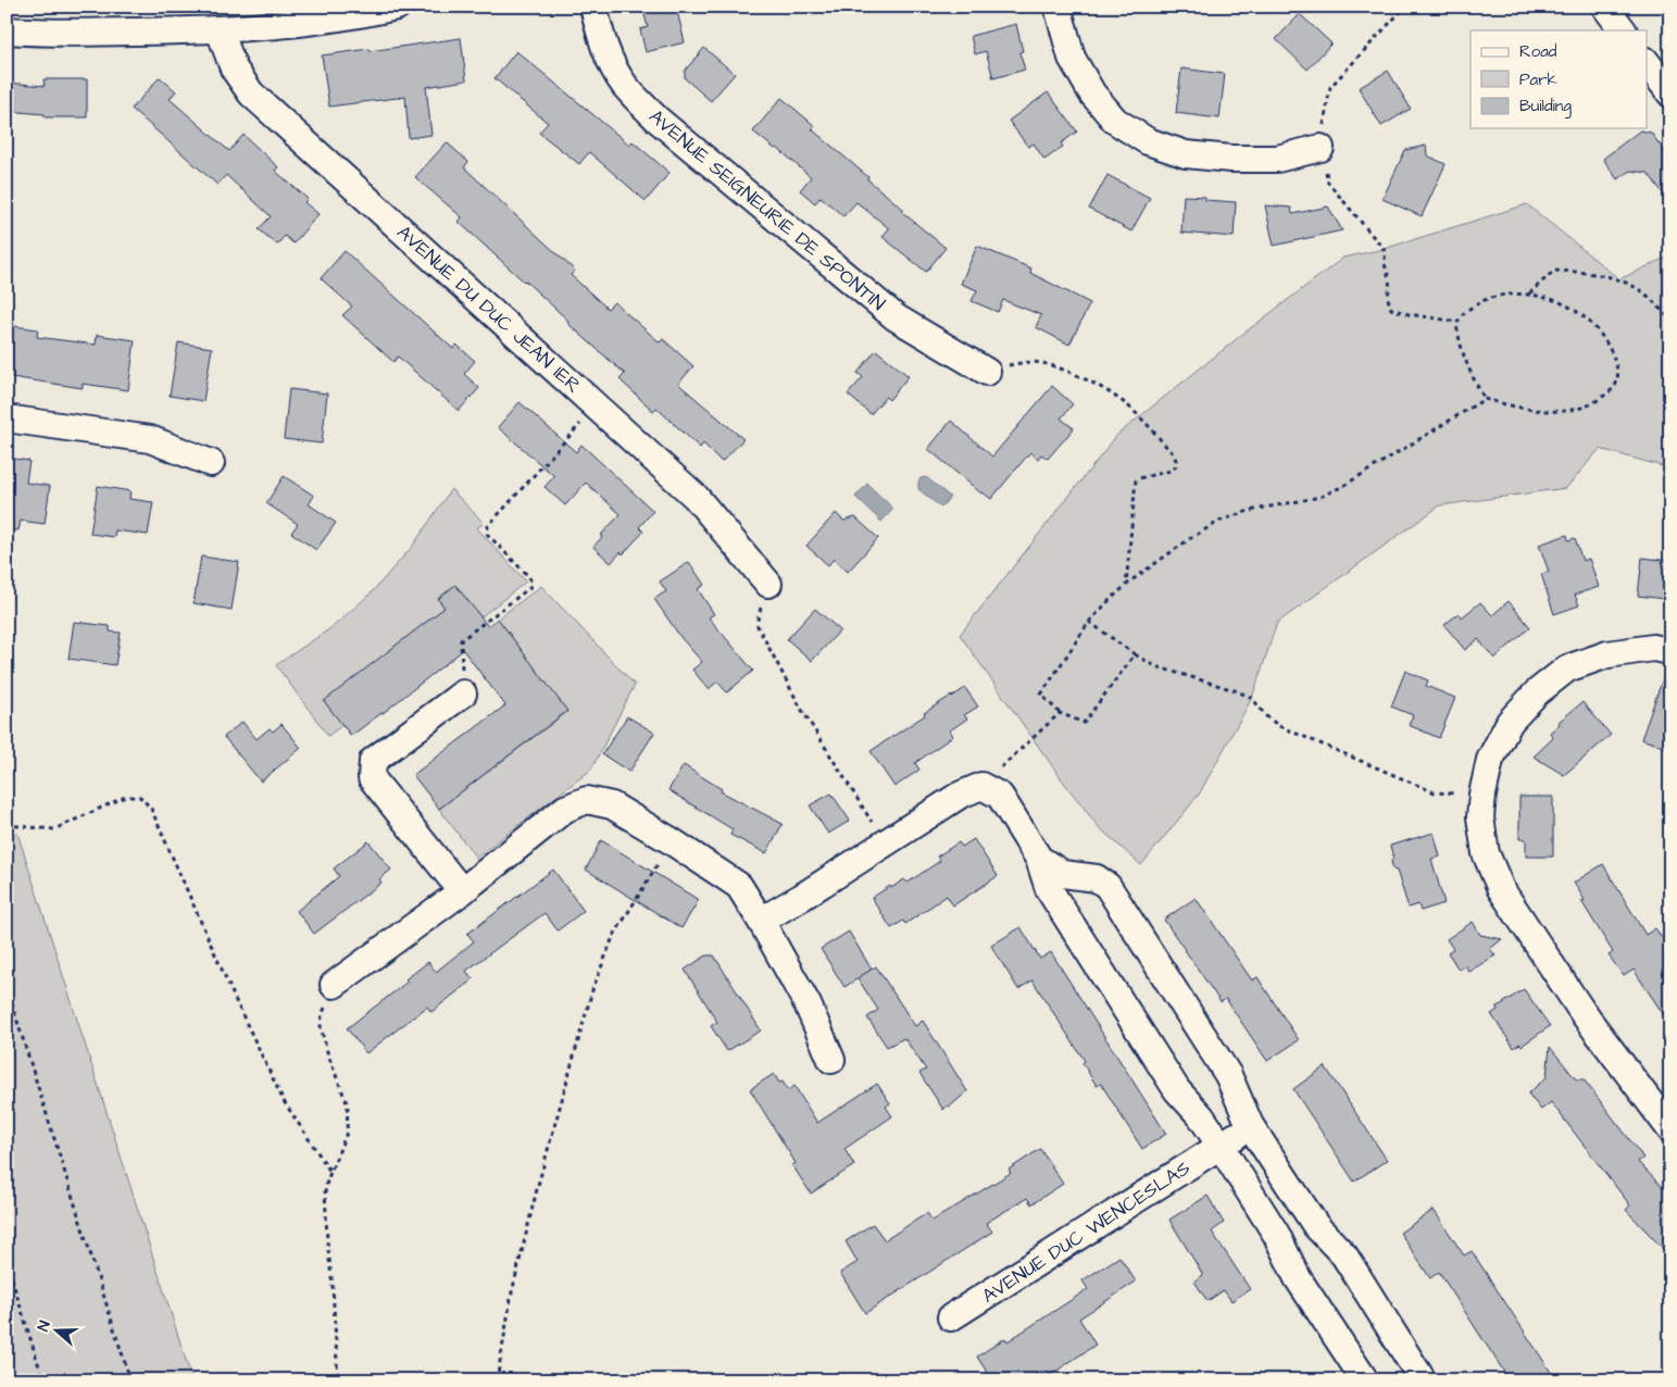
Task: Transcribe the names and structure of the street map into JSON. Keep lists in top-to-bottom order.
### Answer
{
  "streets": {
    "street": ["AVENUE SEIGNEURIE DE SPONTIN", "AVENUE DU DUC JEAN IER", "AVENUE DUC WENCESLAS"]
  },
  "legend": ["Road", "Park", "Building"],
  "north": "left"
}
